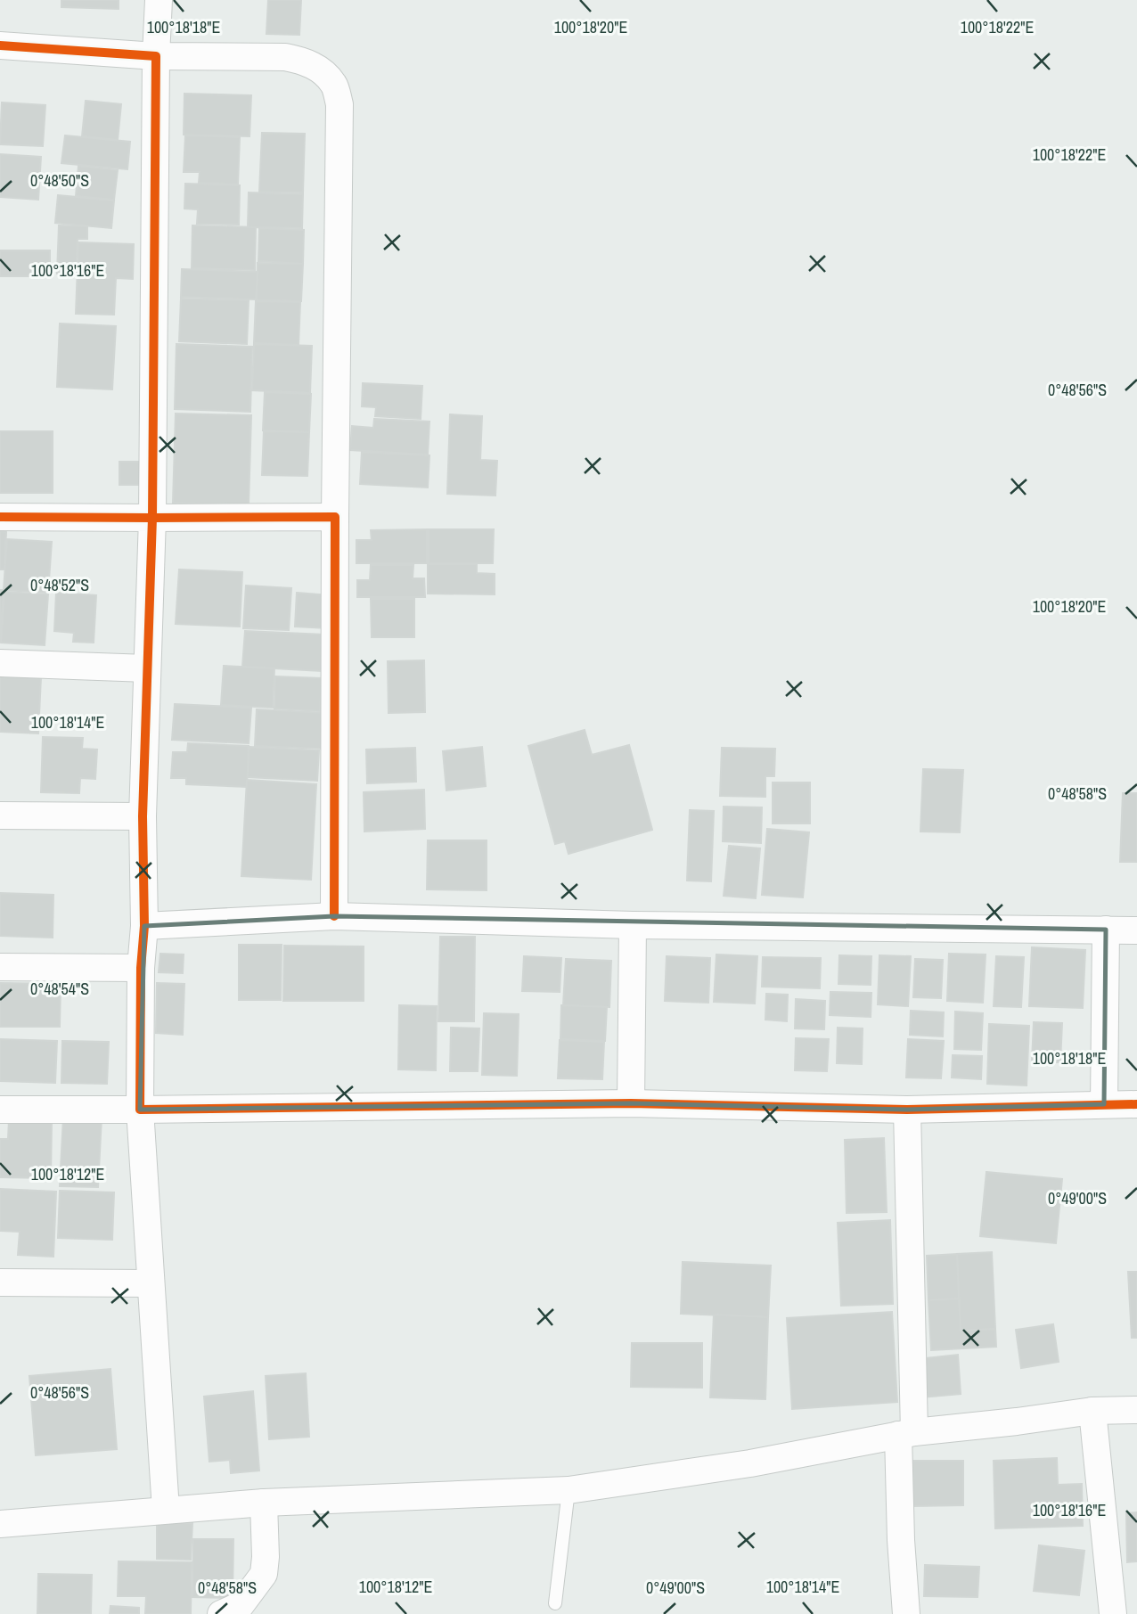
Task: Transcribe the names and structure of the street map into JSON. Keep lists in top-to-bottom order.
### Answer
{
  "coordinates": [
    "100°18'18\"E",
    "100°18'20\"E",
    "100°18'22\"E",
    "0°48'50\"S",
    "100°18'16\"E",
    "0°48'56\"S",
    "0°48'52\"S",
    "100°18'14\"E",
    "0°48'58\"S",
    "0°48'54\"S",
    "100°18'12\"E",
    "0°49'00\"S"
  ]
}
